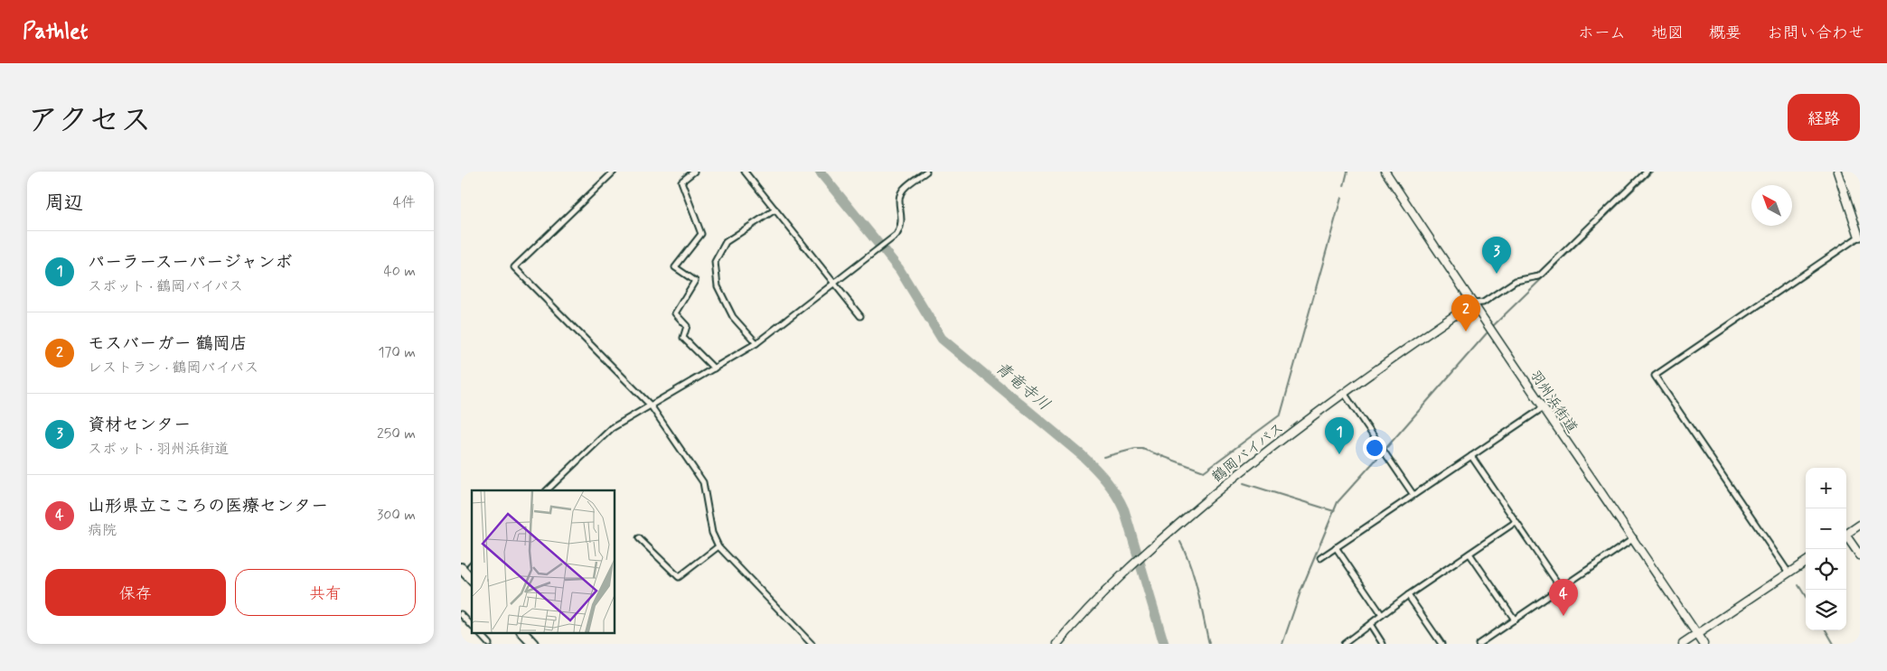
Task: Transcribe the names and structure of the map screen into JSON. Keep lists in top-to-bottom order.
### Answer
{
  "streets": {
    "main road": ["羽州浜街道", "鶴岡バイパス"]
  },
  "crossings": [
    ["羽州浜街道", "鶴岡バイパス"]
  ],
  "water": ["青竜寺川"],
  "north": "top left",
  "page": {
    "header": "Pathlet",
    "nav": [
      "ホーム",
      "地図",
      "概要",
      "お問い合わせ"
    ],
    "title": "アクセス",
    "buttons": [
      "経路",
      ["保存", "共有"]
    ],
    "heading": ["周辺", "4件"],
    "list": [
      {
        "mark": "1",
        "name": "パーラースーパージャンボ",
        "note": "スポット · 鶴岡バイパス",
        "value": "40 m"
      },
      {
        "mark": "2",
        "name": "モスバーガー 鶴岡店",
        "note": "レストラン · 鶴岡バイパス",
        "value": "170 m"
      },
      {
        "mark": "3",
        "name": "資材センター",
        "note": "スポット · 羽州浜街道",
        "value": "250 m"
      },
      {
        "mark": "4",
        "name": "山形県立こころの医療センター",
        "note": "病院",
        "value": "300 m"
      }
    ],
    "pins": [
      "3",
      "2",
      "1",
      "4"
    ],
    "map_buttons": ["+", "−"]
  }
}
